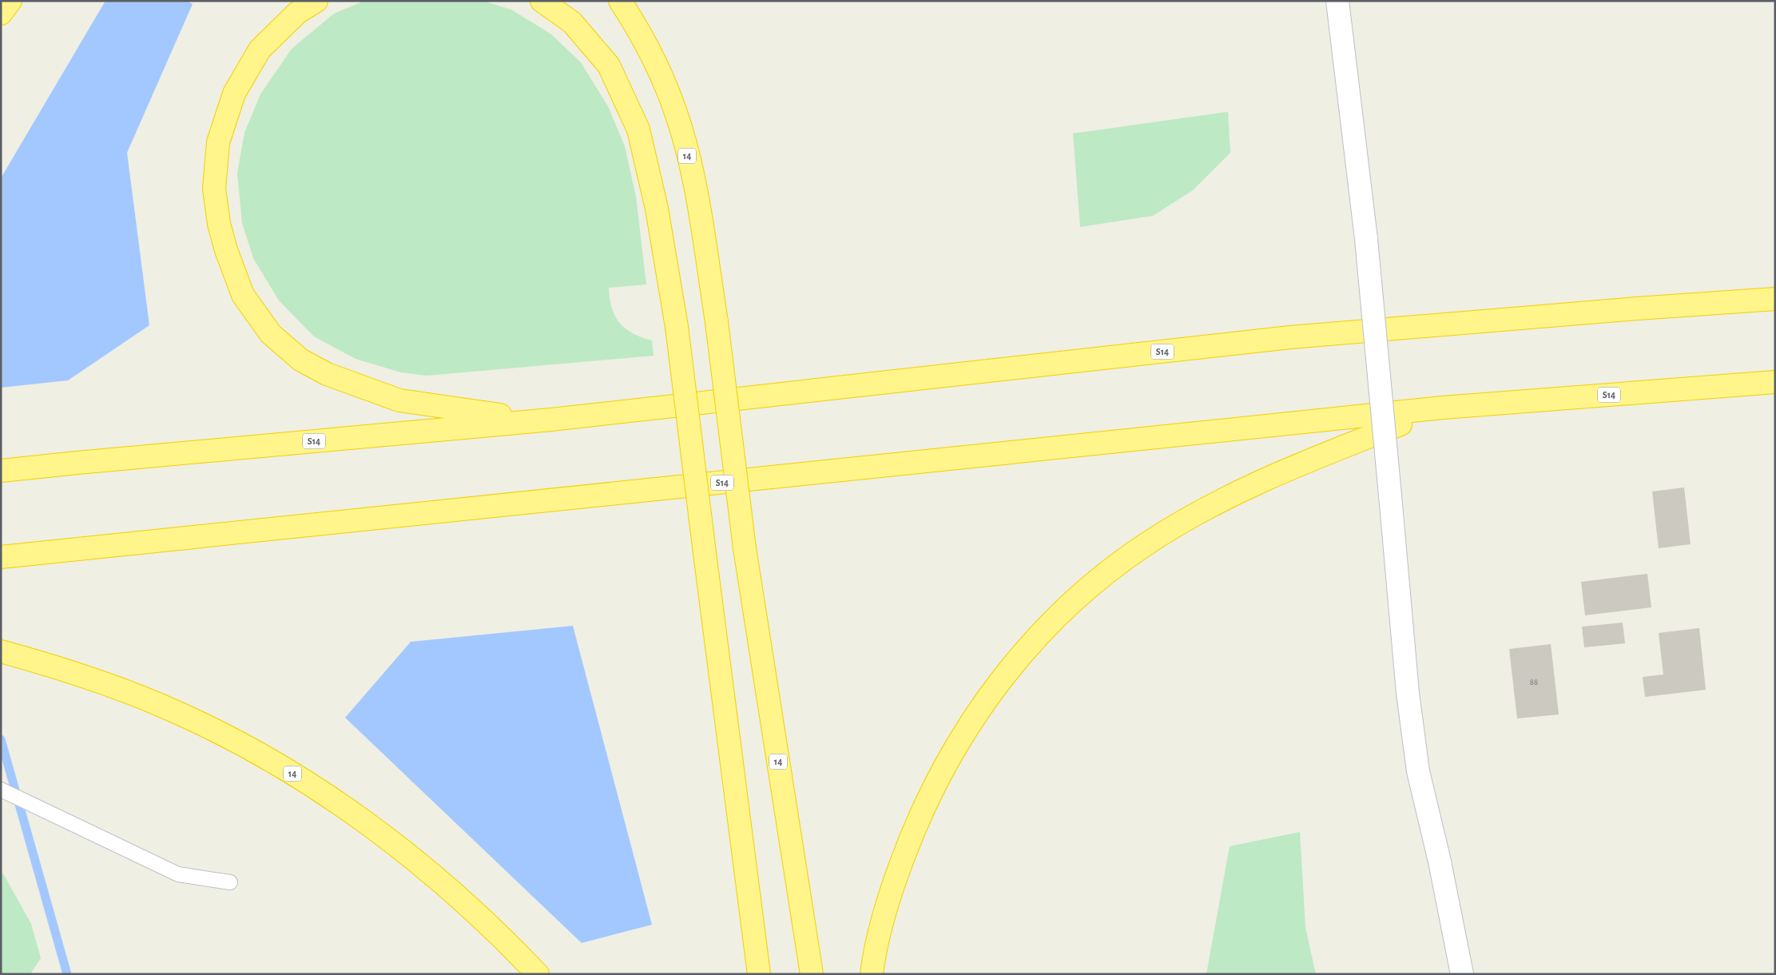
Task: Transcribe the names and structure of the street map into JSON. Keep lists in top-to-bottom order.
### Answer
{
  "streets": {
    "highway": ["14", "S14"]
  },
  "house_numbers": ["88"]
}
